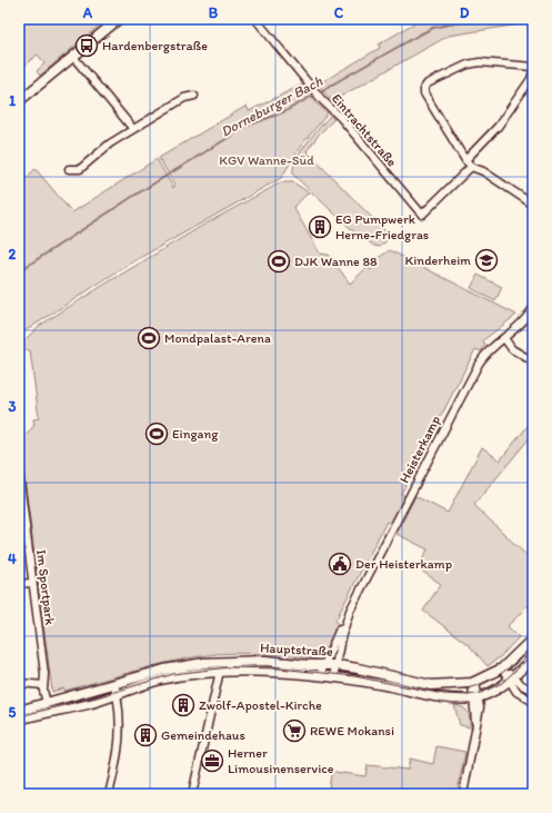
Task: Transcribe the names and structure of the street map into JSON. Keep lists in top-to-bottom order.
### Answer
{
  "streets": {
    "street": [
      "Eintrachtstraße",
      "Heisterkamp",
      "Im Sportpark",
      "Hauptstraße"
    ]
  },
  "crossings": [
    ["Heisterkamp", "Hauptstraße"],
    ["Im Sportpark", "Hauptstraße"]
  ],
  "water": ["Dorneburger Bach"],
  "parks": ["KGV Wanne-Süd"],
  "places": {
    "bus stop": ["Hardenbergstraße"],
    "building": ["EG Pumpwerk Herne-Friedgras", "Zwölf-Apostel-Kirche", "Gemeindehaus"],
    "school or university": ["Kinderheim"],
    "sports": ["DJK Wanne 88", "Mondpalast-Arena", "Eingang"],
    "public building": ["Der Heisterkamp"],
    "supermarket": ["REWE Mokansi"],
    "office": ["Herner Limousinenservice"]
  },
  "grid": {
    "columns": [
      "A",
      "B",
      "C",
      "D"
    ],
    "rows": [
      "1",
      "2",
      "3",
      "4",
      "5"
    ]
  }
}
